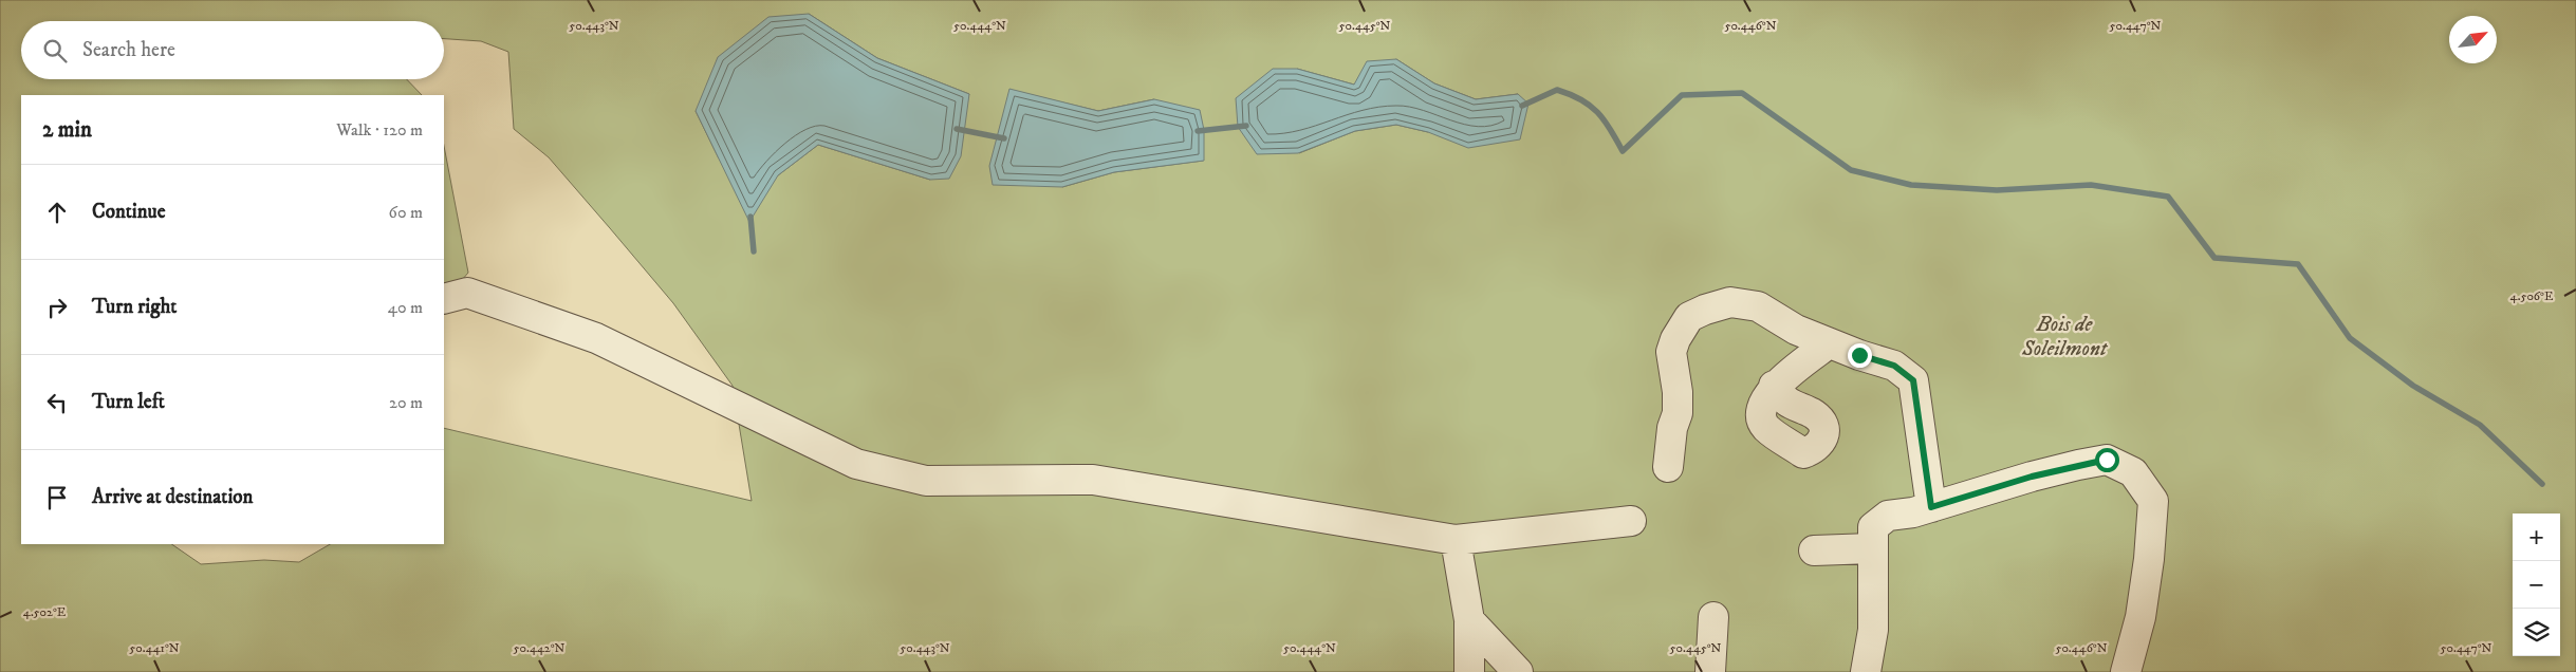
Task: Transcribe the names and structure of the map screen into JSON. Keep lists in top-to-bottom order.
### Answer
{
  "parks": ["Bois de Soleilmont"],
  "north": "top right",
  "page": {
    "search": "Search here",
    "heading": ["2 min", "Walk · 120 m"],
    "list": [
      ["Continue", "60 m"],
      ["Turn right", "40 m"],
      ["Turn left", "20 m"],
      "Arrive at destination"
    ],
    "map_buttons": ["+", "−"]
  },
  "coordinates": [
    "50.443°N",
    "50.444°N",
    "50.445°N",
    "50.446°N",
    "50.447°N",
    "4.506°E",
    "4.502°E",
    "50.441°N",
    "50.442°N"
  ]
}
